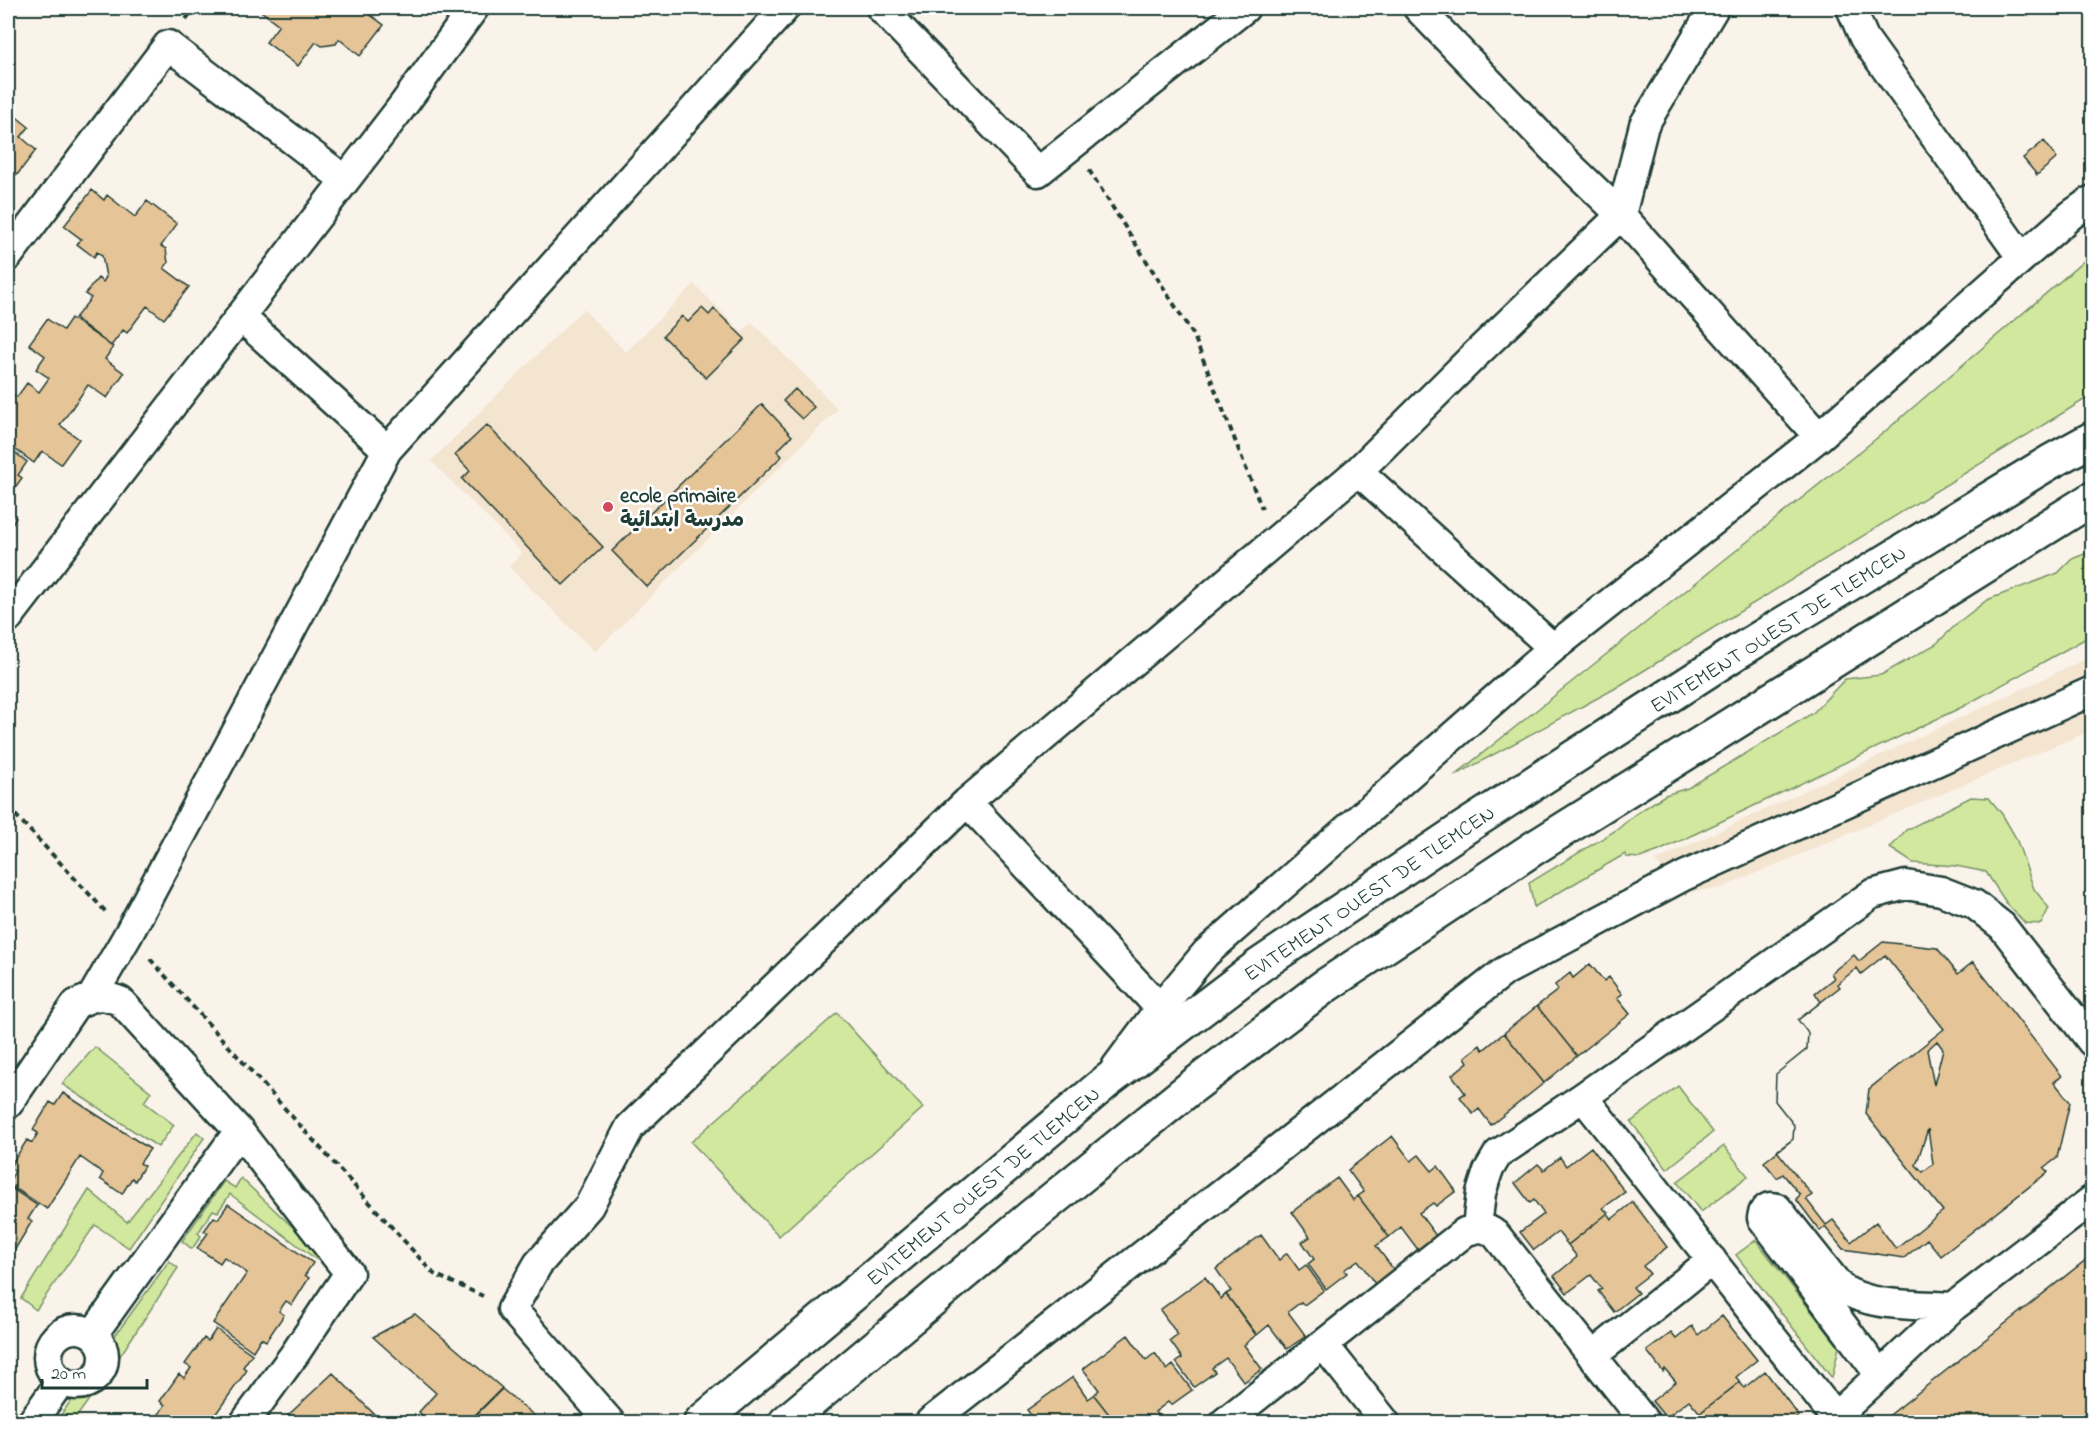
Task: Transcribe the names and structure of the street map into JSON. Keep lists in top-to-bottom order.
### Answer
{
  "streets": {
    "highway": ["EVITEMENT OUEST DE TLEMCEN"]
  },
  "places": ["ecole primaire مدرسة ابتدائية"],
  "scale_bar": "20 m"
}
